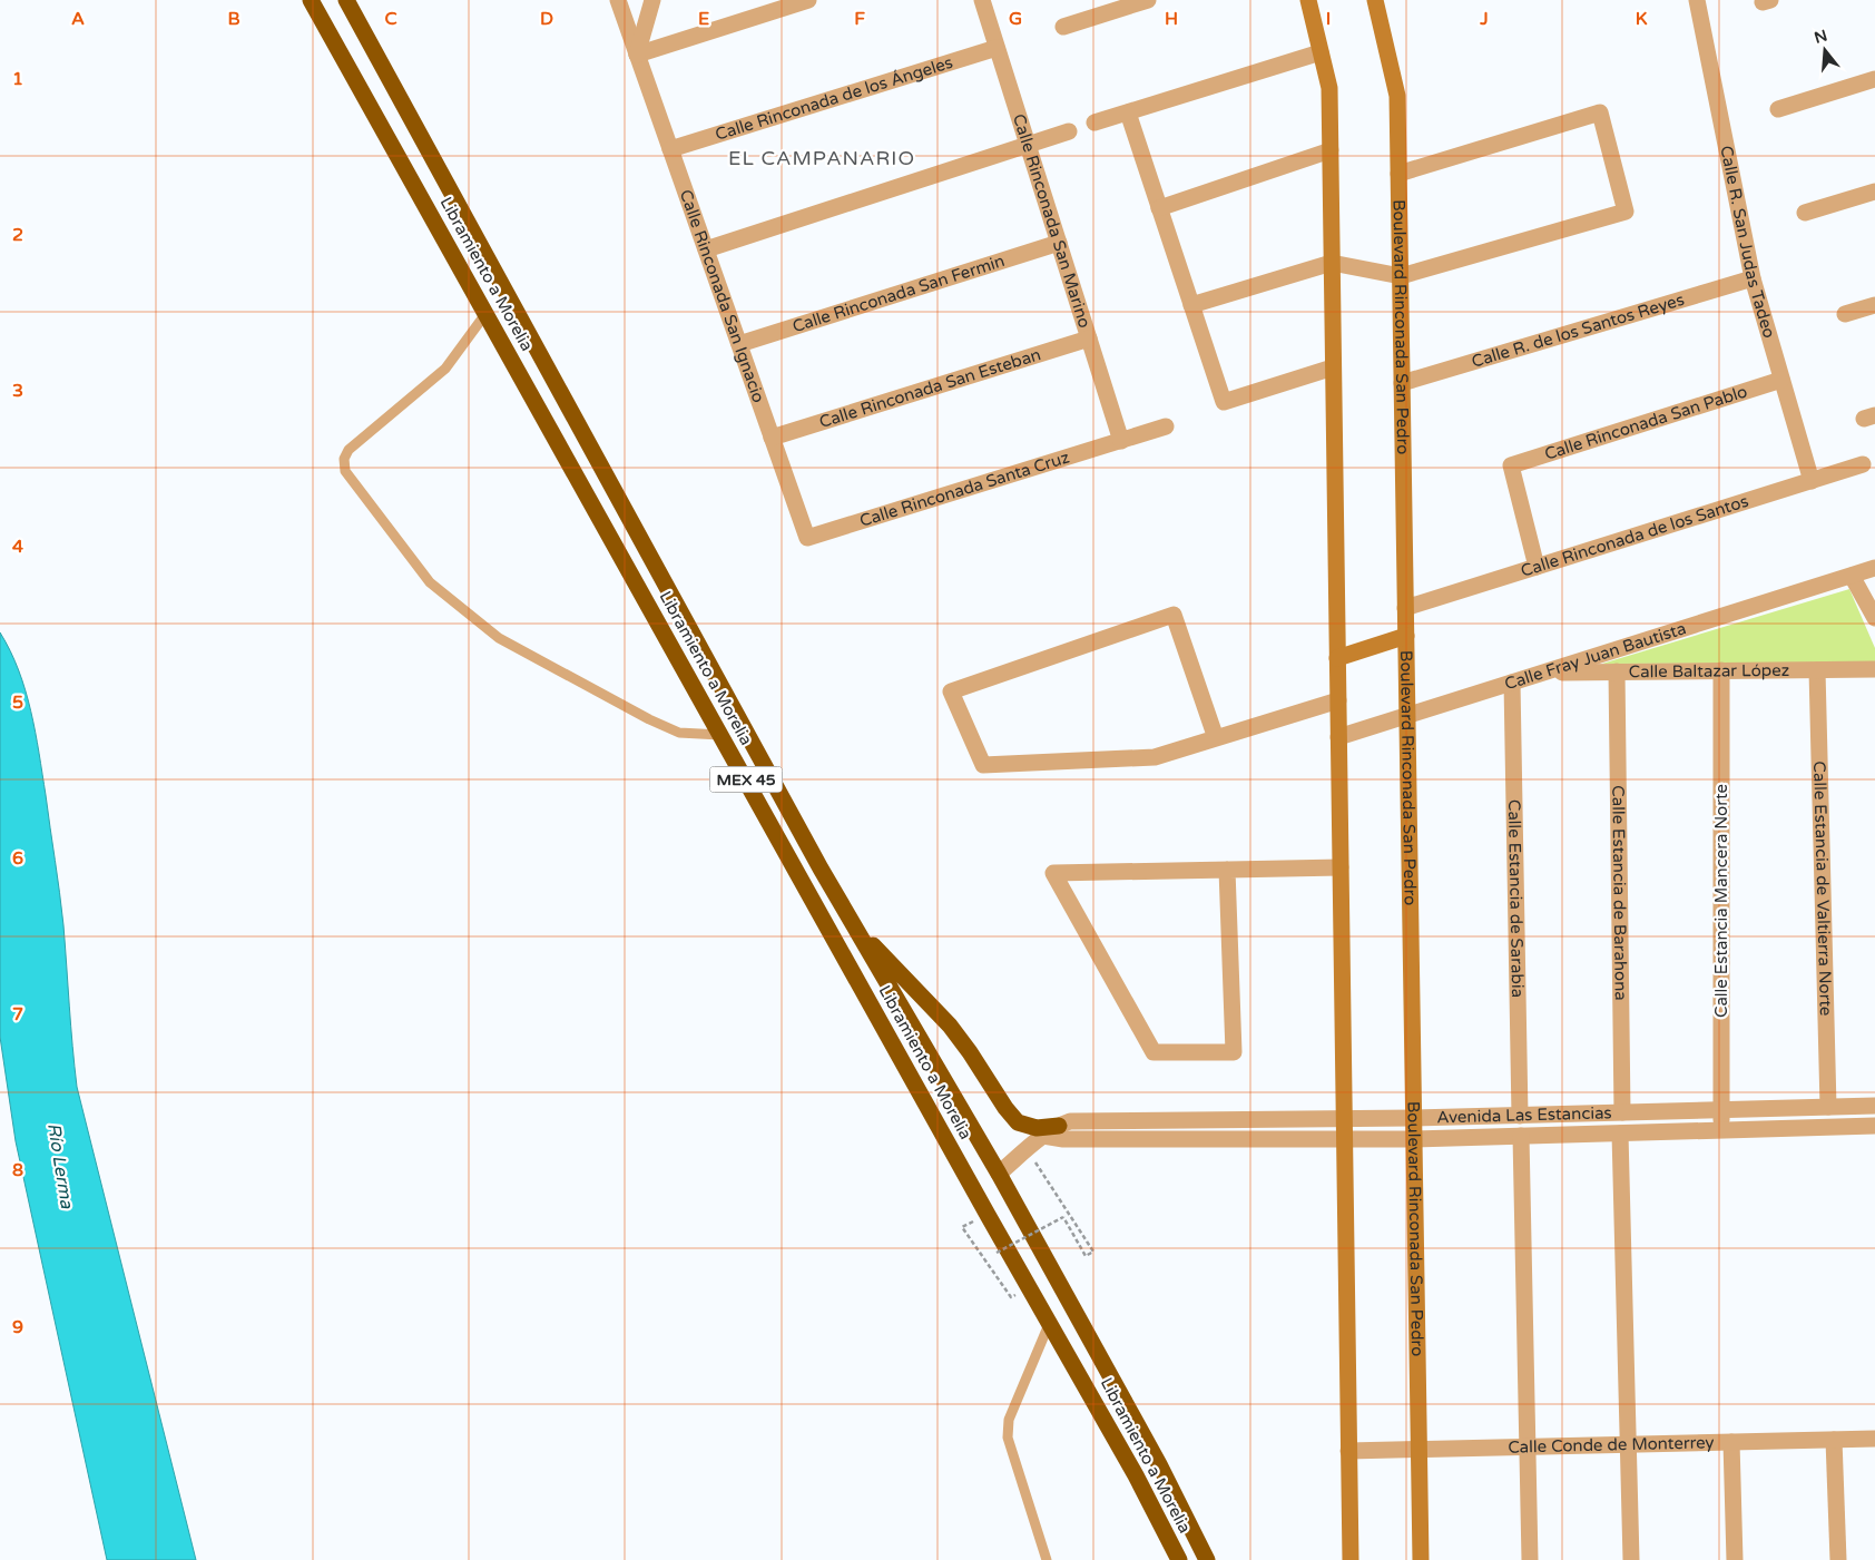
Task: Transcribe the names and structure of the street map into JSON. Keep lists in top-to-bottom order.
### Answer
{
  "streets": {
    "highway": ["Libramiento a Morelia", "MEX 45"],
    "street": [
      "Calle Rinconada de los Ángeles",
      "Calle Rinconada San Marino",
      "Calle R. San Judas Tadeo",
      "Calle Rinconada San Fermin",
      "Calle Rinconada San Ignacio",
      "Boulevard Rinconada San Pedro",
      "Calle R. de los Santos Reyes",
      "Calle Rinconada San Esteban",
      "Calle Rinconada San Pablo",
      "Calle Rinconada Santa Cruz",
      "Calle Rinconada de los Santos",
      "Calle Fray Juan Bautista",
      "Calle Baltazar López",
      "Calle Estancia de Valtierra Norte",
      "Calle Estancia de Barahona",
      "Calle Estancia de Sarabia",
      "Calle Estancia Mancera Norte",
      "Avenida Las Estancias",
      "Calle Conde de Monterrey"
    ]
  },
  "crossings": [
    ["Calle Rinconada de los Ángeles", "Calle Rinconada San Marino"],
    ["Calle Rinconada de los Ángeles", "Calle Rinconada San Ignacio"],
    ["Calle Rinconada San Marino", "Calle Rinconada San Fermin"],
    ["Calle Rinconada San Marino", "Calle Rinconada San Esteban"],
    ["Calle Rinconada San Marino", "Calle Rinconada Santa Cruz"],
    ["Calle R. San Judas Tadeo", "Calle R. de los Santos Reyes"],
    ["Calle R. San Judas Tadeo", "Calle Rinconada San Pablo"],
    ["Calle R. San Judas Tadeo", "Calle Rinconada de los Santos"],
    ["Libramiento a Morelia", "Avenida Las Estancias"],
    ["Calle Rinconada San Fermin", "Calle Rinconada San Ignacio"],
    ["Calle Rinconada San Ignacio", "Calle Rinconada San Esteban"],
    ["Calle Rinconada San Ignacio", "Calle Rinconada Santa Cruz"],
    ["Boulevard Rinconada San Pedro", "Calle R. de los Santos Reyes"],
    ["Boulevard Rinconada San Pedro", "Calle Rinconada de los Santos"],
    ["Boulevard Rinconada San Pedro", "Calle Fray Juan Bautista"],
    ["Boulevard Rinconada San Pedro", "Avenida Las Estancias"],
    ["Boulevard Rinconada San Pedro", "Calle Conde de Monterrey"],
    ["Calle Rinconada San Pablo", "Calle Rinconada de los Santos"],
    ["Calle Fray Juan Bautista", "Calle Baltazar López"],
    ["Calle Fray Juan Bautista", "Calle Estancia de Sarabia"],
    ["Calle Baltazar López", "Calle Estancia de Valtierra Norte"],
    ["Calle Baltazar López", "Calle Estancia de Barahona"],
    ["Calle Baltazar López", "Calle Estancia Mancera Norte"],
    ["Calle Estancia de Valtierra Norte", "Avenida Las Estancias"],
    ["Calle Estancia de Barahona", "Avenida Las Estancias"],
    ["Calle Estancia de Sarabia", "Avenida Las Estancias"],
    ["Calle Estancia Mancera Norte", "Avenida Las Estancias"]
  ],
  "districts": ["EL CAMPANARIO"],
  "water": ["Río Lerma"],
  "north": "top",
  "grid": {
    "columns": [
      "A",
      "B",
      "C",
      "D",
      "E",
      "F",
      "G",
      "H",
      "I",
      "J",
      "K"
    ],
    "rows": [
      "1",
      "2",
      "3",
      "4",
      "5",
      "6",
      "7",
      "8",
      "9"
    ]
  }
}
